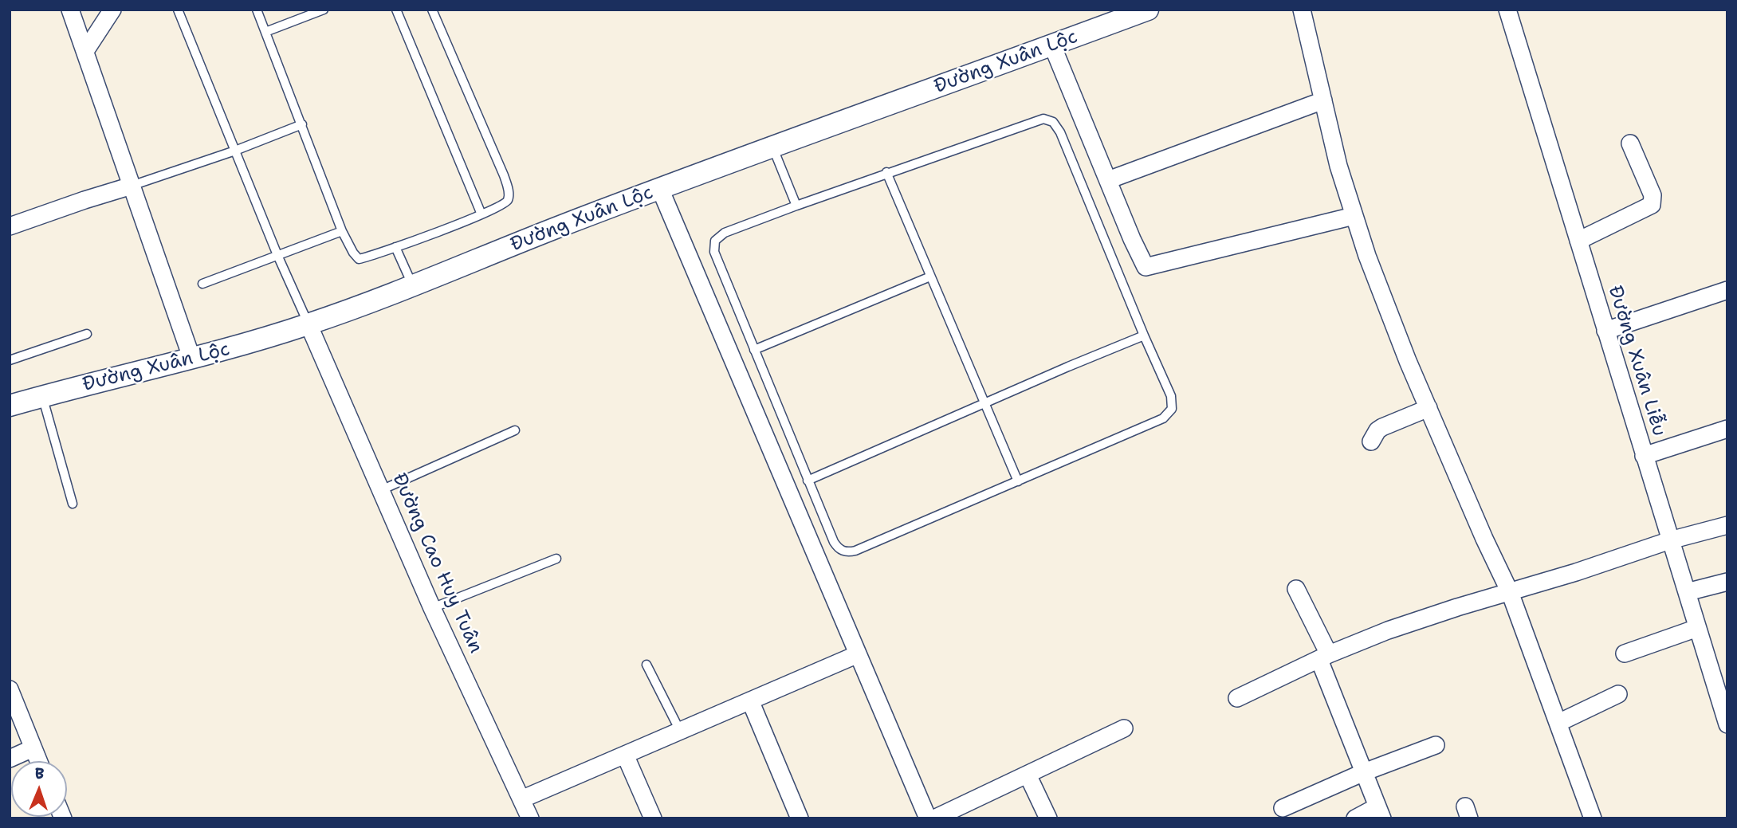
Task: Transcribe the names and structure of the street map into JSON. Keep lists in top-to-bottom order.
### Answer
{
  "streets": {
    "street": ["Đường Xuân Lộc", "Đường Xuân Liễu", "Đường Cao Huy Tuân"]
  },
  "crossings": [
    ["Đường Xuân Lộc", "Đường Cao Huy Tuân"]
  ],
  "north": "top"
}
